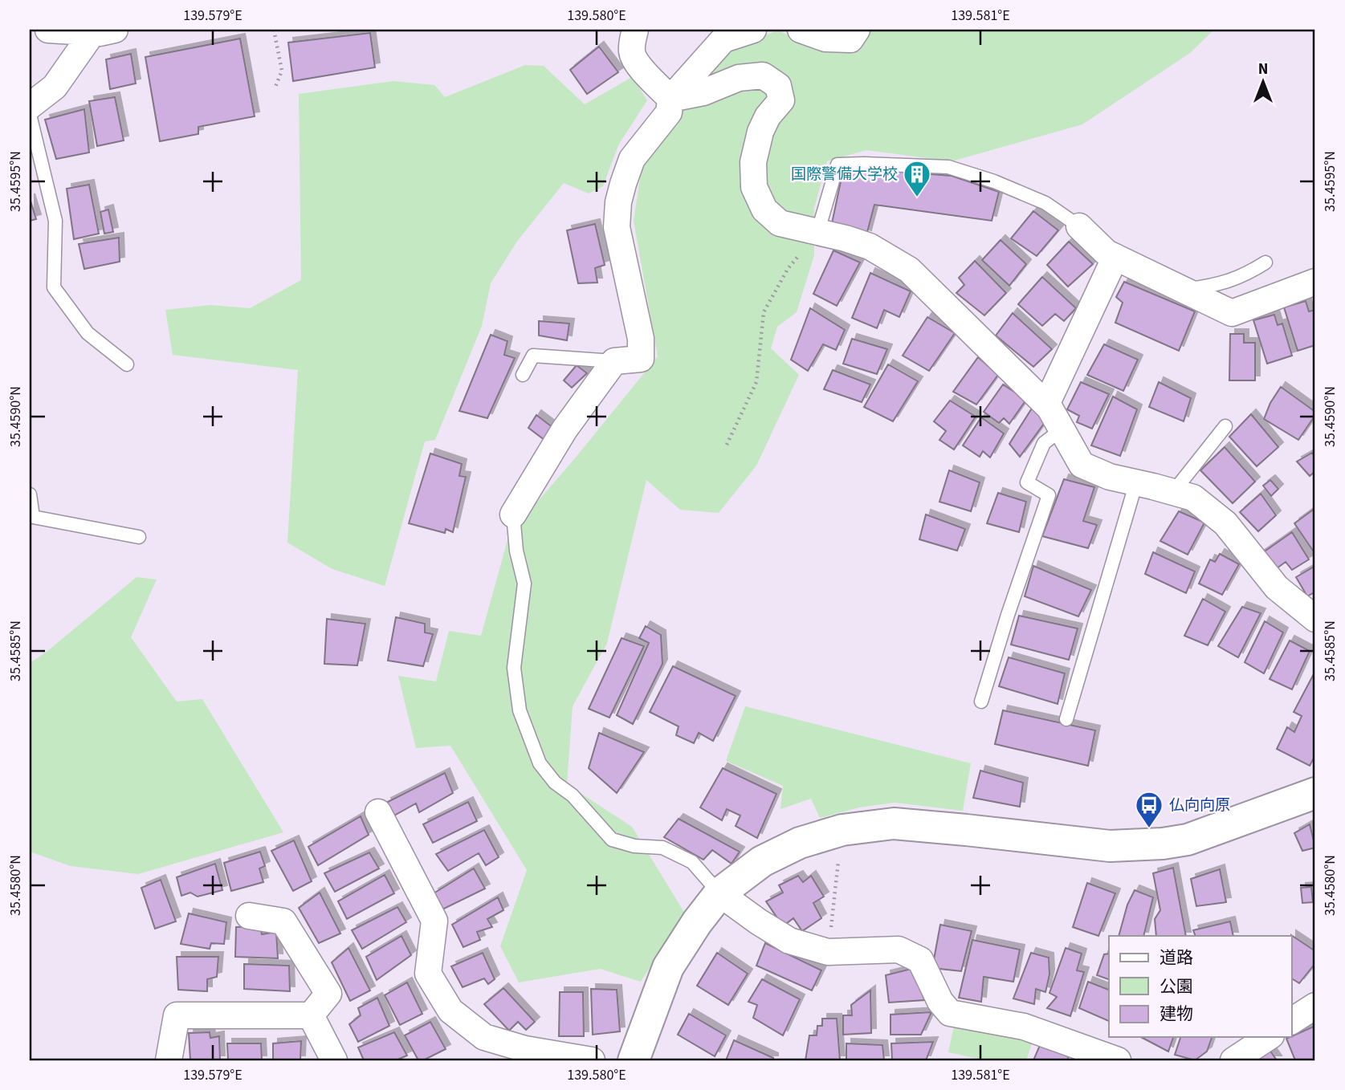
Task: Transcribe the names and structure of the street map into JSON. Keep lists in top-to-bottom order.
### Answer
{
  "places": {
    "building": ["国際警備大学校"],
    "bus stop": ["仏向向原"]
  },
  "legend": ["道路", "公園", "建物"],
  "north": "top",
  "coordinates": [
    "139.579°E",
    "139.580°E",
    "139.581°E",
    "35.4595°N",
    "35.4590°N",
    "35.4585°N",
    "35.4580°N"
  ]
}
